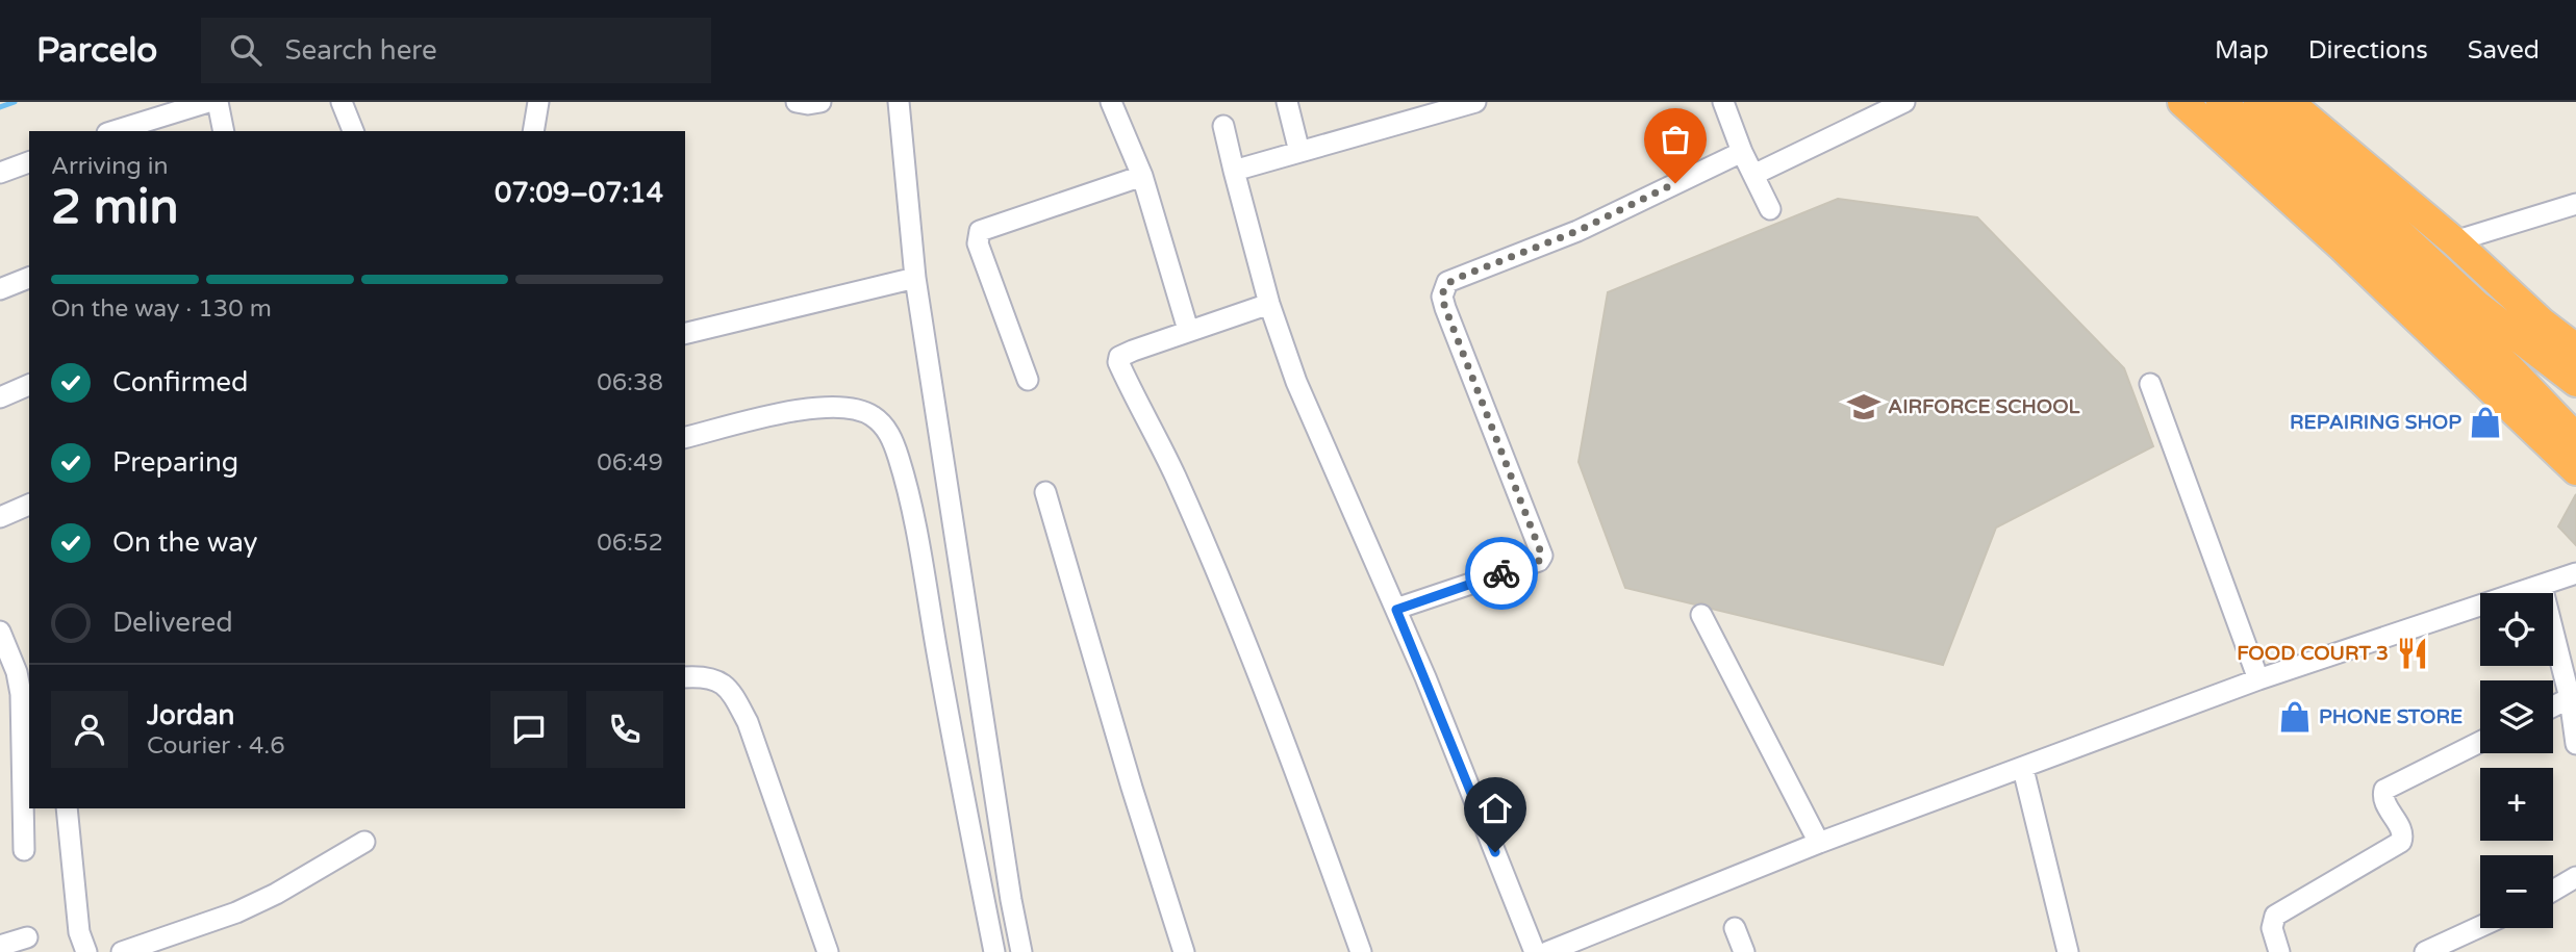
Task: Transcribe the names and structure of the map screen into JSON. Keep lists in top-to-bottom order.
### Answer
{
  "places": {
    "school or university": ["AIRFORCE SCHOOL"],
    "shop": ["REPAIRING SHOP", "PHONE STORE"],
    "restaurant": ["FOOD COURT 3"]
  },
  "page": {
    "header": "Parcelo",
    "search": "Search here",
    "nav": ["Map", "Directions", "Saved"],
    "heading": ["2 min", "Arriving in", "07:09–07:14"],
    "panel": ["Jordan", "Courier · 4.6"],
    "bar": "On the way · 130 m",
    "list": [
      ["Confirmed", "06:38"],
      ["Preparing", "06:49"],
      ["On the way", "06:52"],
      "Delivered"
    ],
    "map_buttons": ["+", "−"]
  }
}
